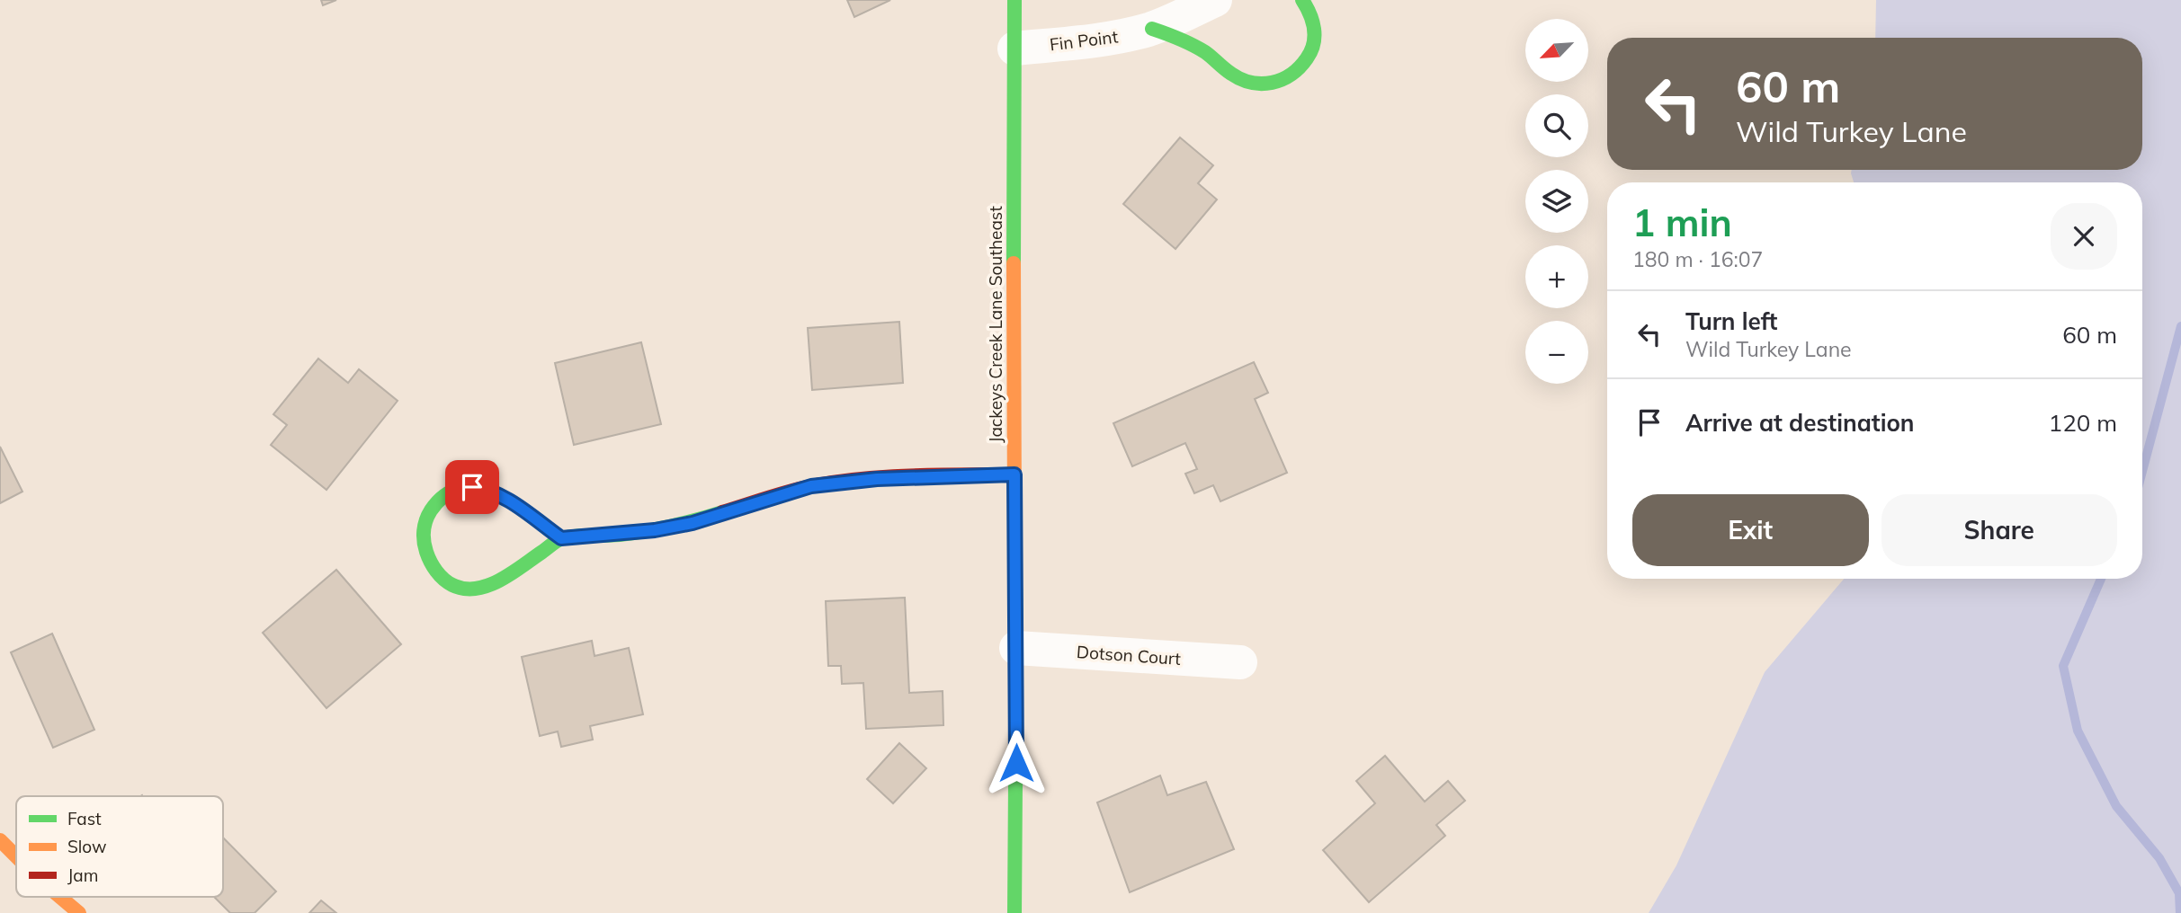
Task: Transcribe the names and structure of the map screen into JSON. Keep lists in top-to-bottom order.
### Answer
{
  "streets": {
    "street": ["Fin Point", "Jackeys Creek Lane Southeast", "Dotson Court"]
  },
  "crossings": [
    ["Fin Point", "Jackeys Creek Lane Southeast"],
    ["Jackeys Creek Lane Southeast", "Dotson Court"]
  ],
  "legend": ["Fast", "Slow", "Jam"],
  "north": "bottom left",
  "page": {
    "map_buttons": ["+", "−"],
    "turn": ["60 m", "Wild Turkey Lane"],
    "heading": ["1 min", "180 m · 16:07"],
    "list": [
      {
        "name": "Turn left",
        "note": "Wild Turkey Lane",
        "value": "60 m"
      },
      {
        "name": "Arrive at destination",
        "value": "120 m"
      }
    ],
    "buttons": ["Exit", "Share"]
  }
}
